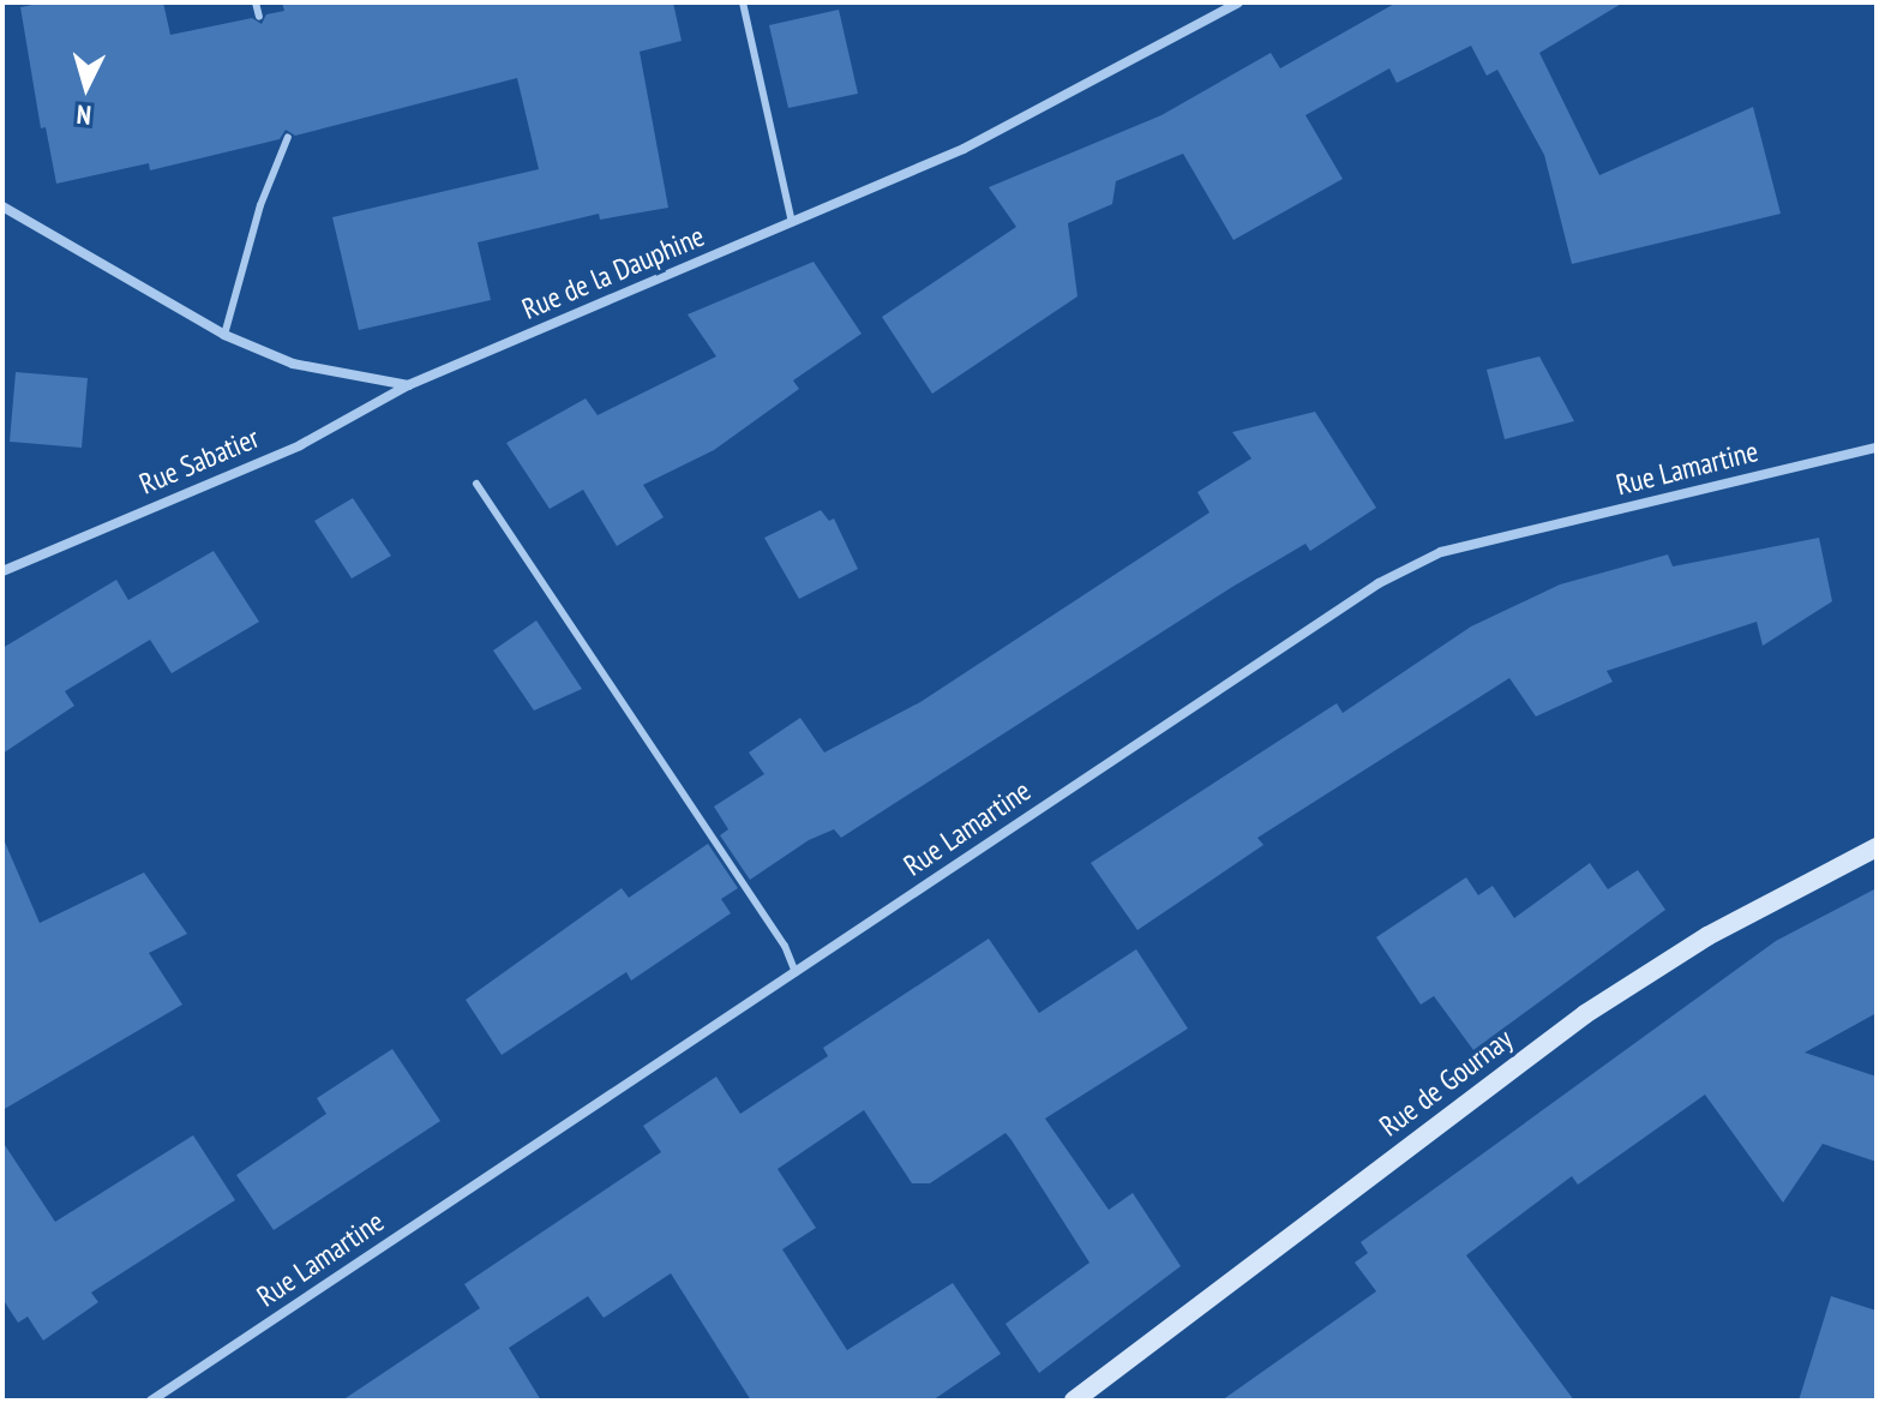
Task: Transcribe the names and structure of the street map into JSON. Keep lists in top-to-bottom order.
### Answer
{
  "streets": {
    "street": [
      "Rue de la Dauphine",
      "Rue Sabatier",
      "Rue Lamartine",
      "Rue de Gournay"
    ]
  },
  "crossings": [
    ["Rue de la Dauphine", "Rue Sabatier"]
  ],
  "north": "bottom"
}
